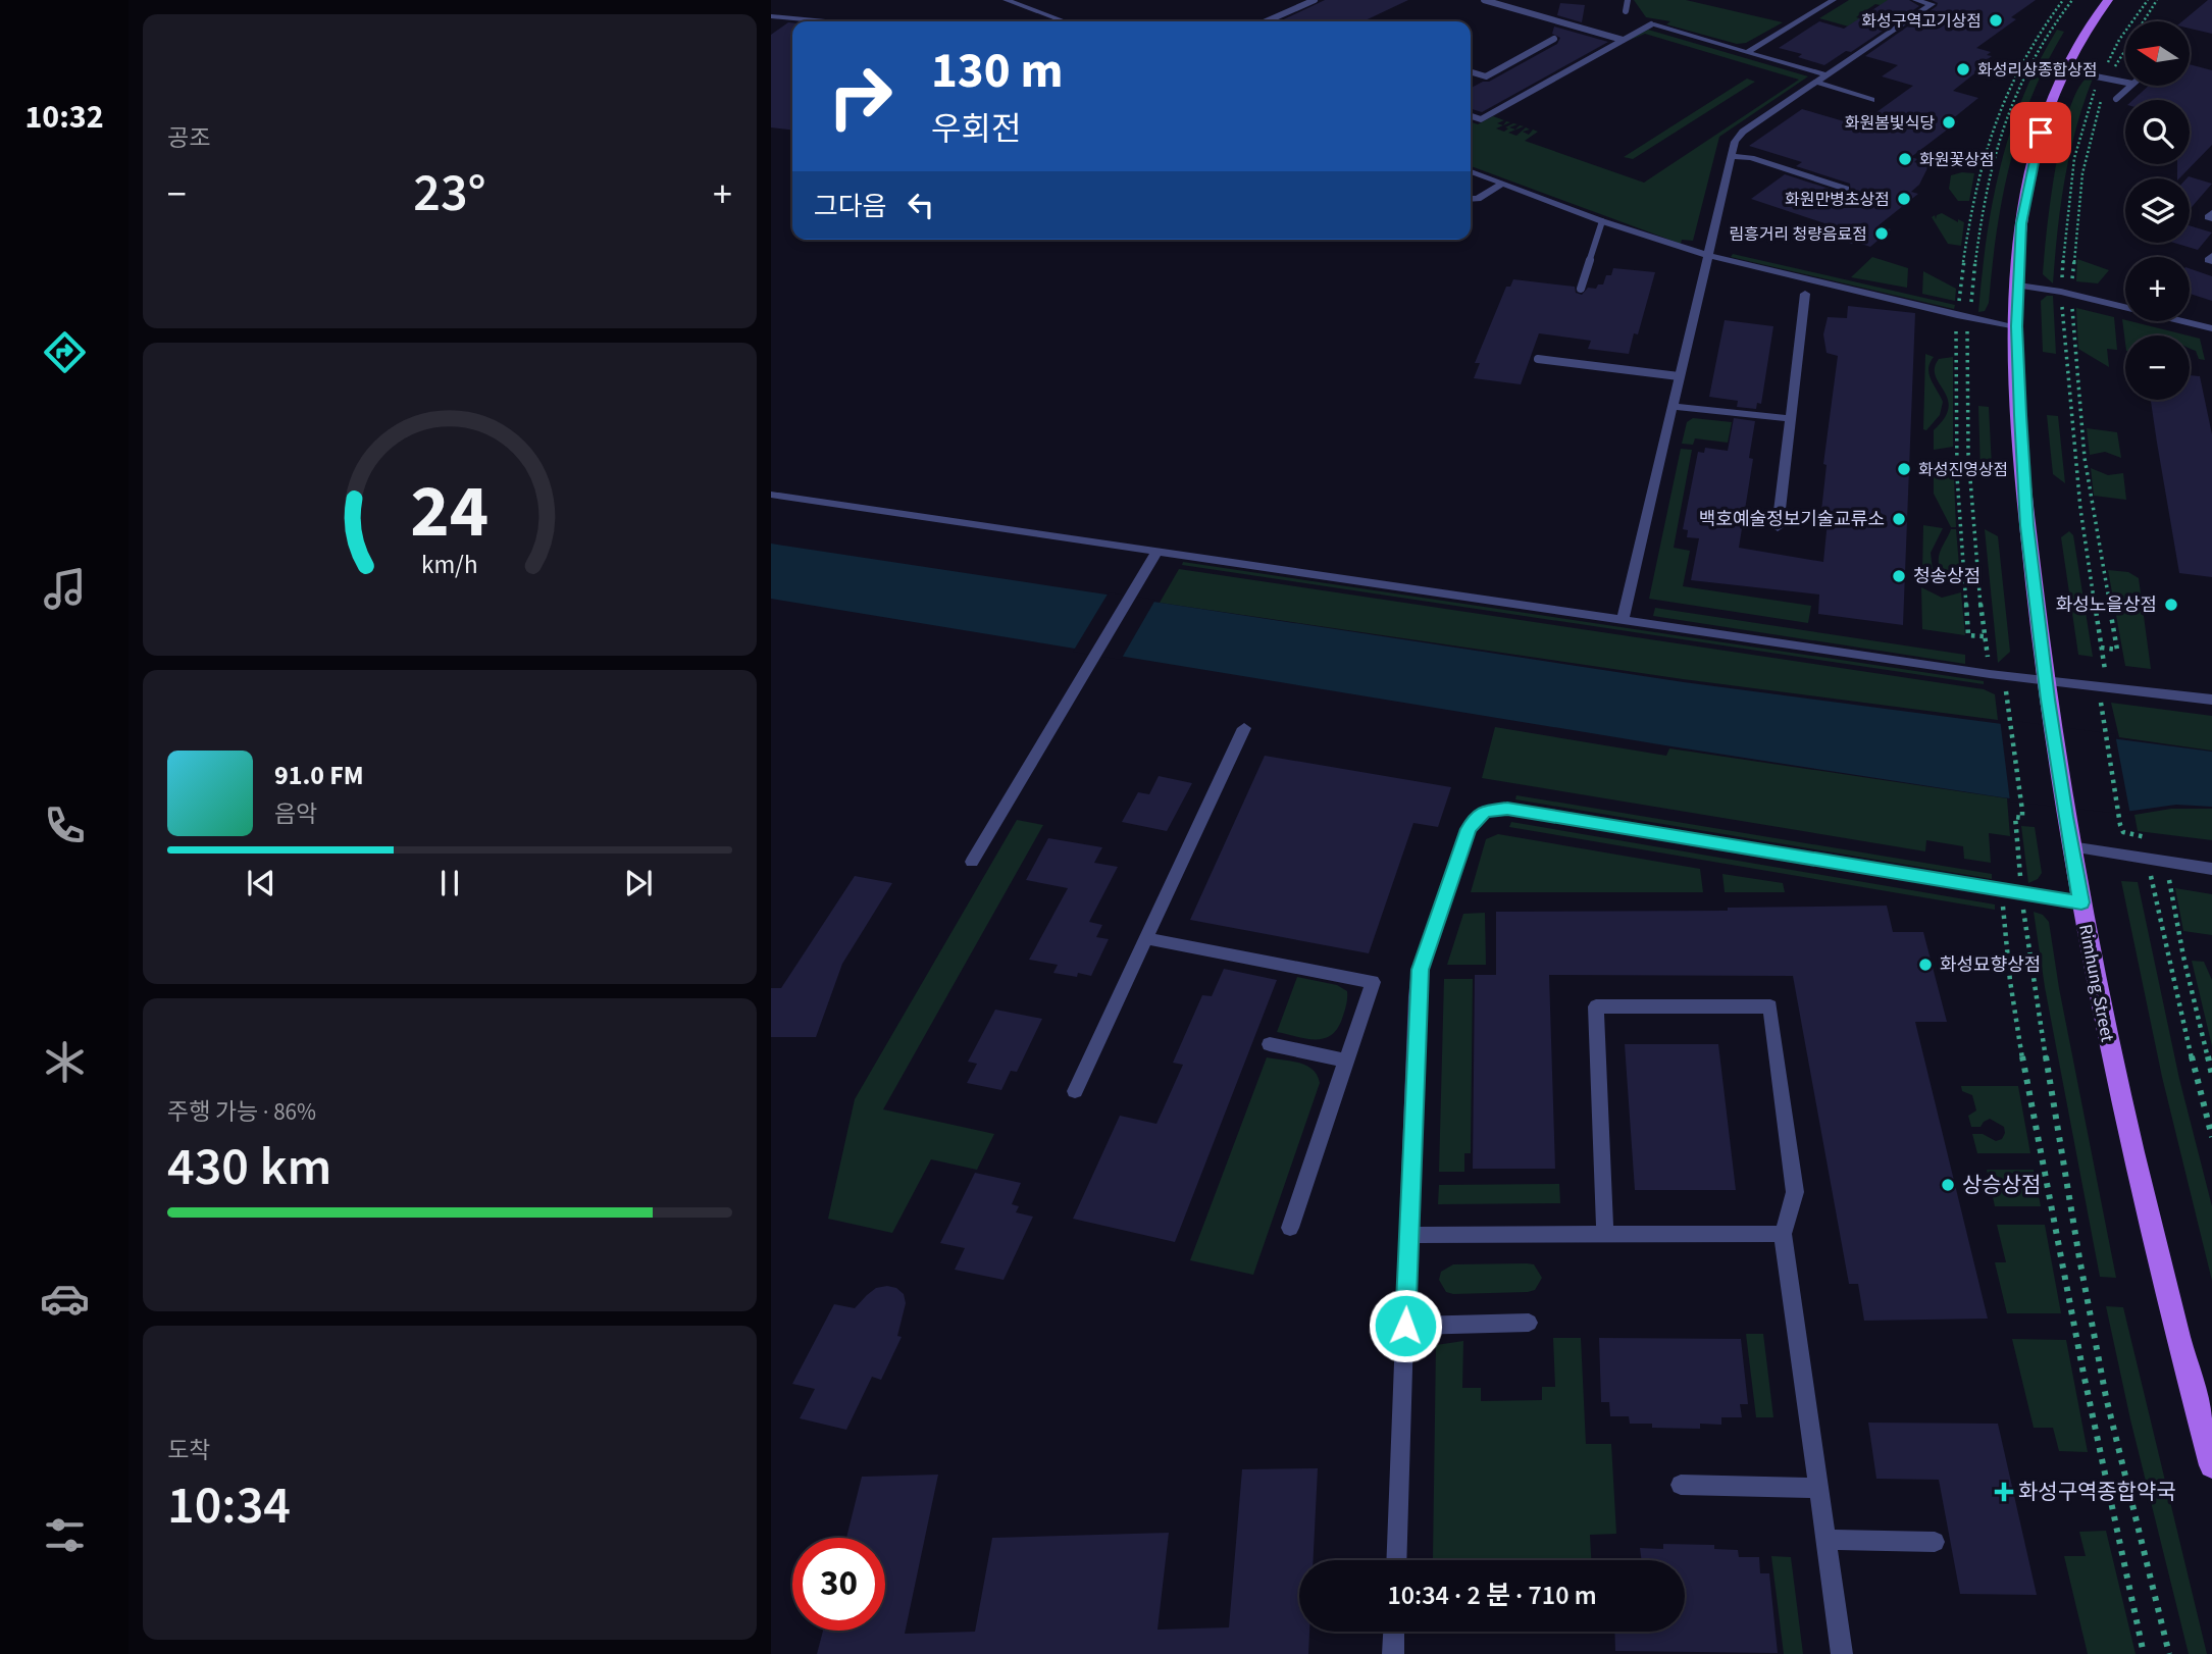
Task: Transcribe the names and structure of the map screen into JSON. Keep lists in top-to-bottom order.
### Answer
{
  "streets": {
    "main road": ["Rimhung Street"]
  },
  "places": {
    "other": [
      "화성구역고기상점",
      "화성리상종합상점",
      "화원봄빛식당",
      "화원꽃상점",
      "화원만병초상점",
      "림흥거리 청량음료점",
      "화성진영상점",
      "백호예술정보기술교류소",
      "청송상점",
      "화성노을상점",
      "화성묘향상점",
      "상승상점"
    ],
    "health": ["화성구역종합약국"]
  },
  "north": "left",
  "page": {
    "tabs": "10:32",
    "tile": [
      "공조",
      ["주행 가능 · 86%", "430 km"],
      ["도착", "10:34"]
    ],
    "map_buttons": ["+", "−"],
    "turn": ["130 m", "우회전"],
    "heat": ["−", "23°", "+"],
    "then": "그다음",
    "song": ["91.0 FM", "음악"],
    "limit": "30",
    "trip": "10:34 · 2 분 · 710 m",
    "gauge": ["24", "km/h"]
  }
}
